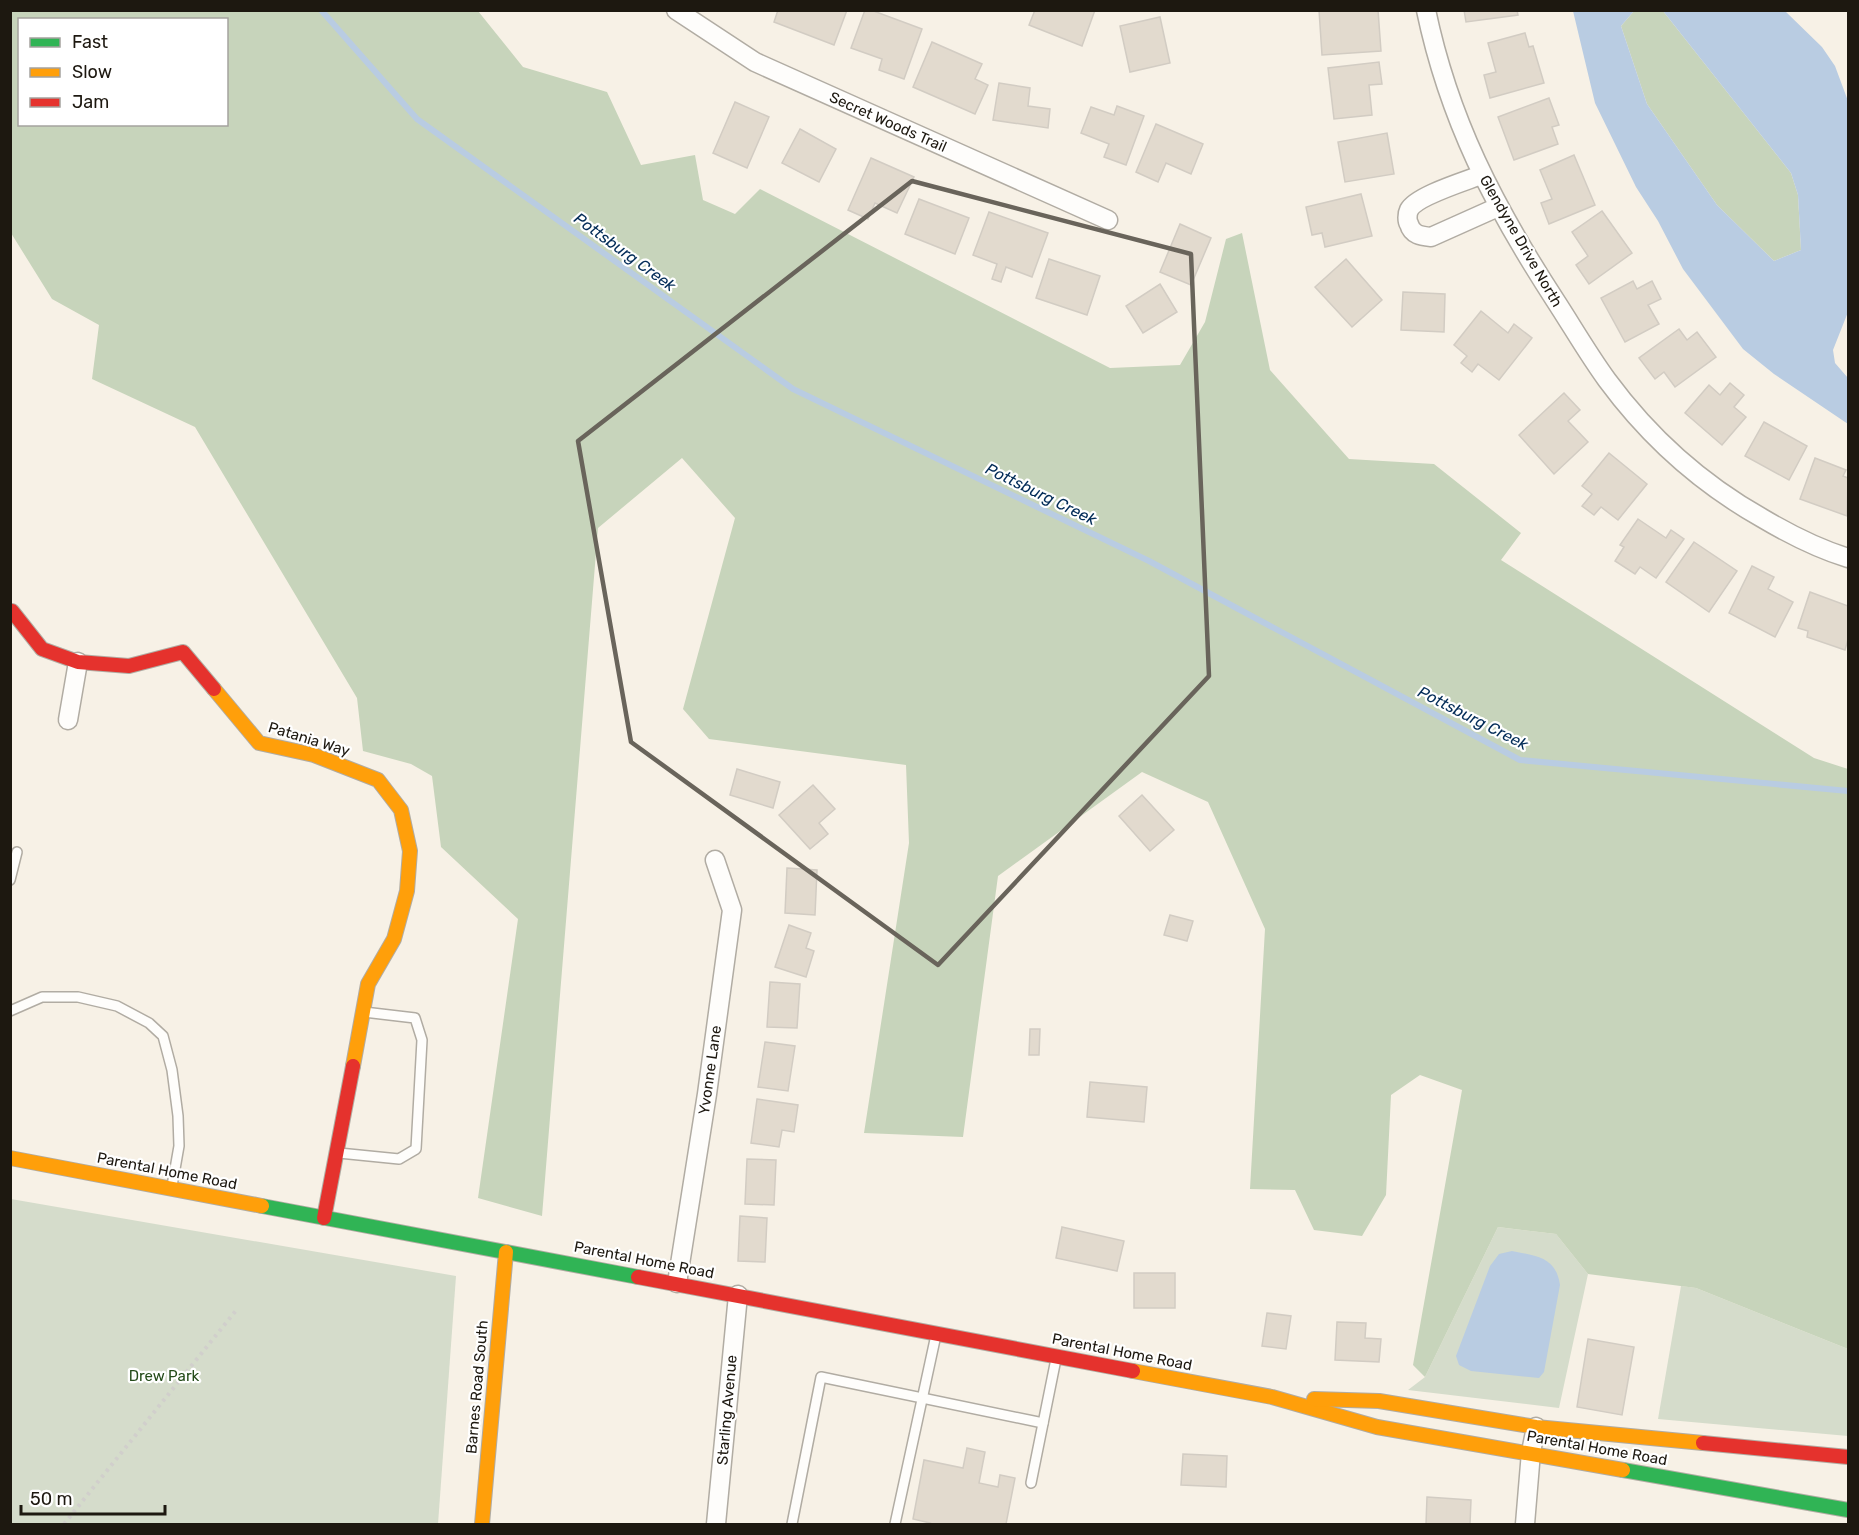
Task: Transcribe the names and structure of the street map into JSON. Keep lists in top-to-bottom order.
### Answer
{
  "streets": {
    "main road": ["Patania Way", "Parental Home Road", "Barnes Road South"],
    "street": [
      "Secret Woods Trail",
      "Glendyne Drive North",
      "Yvonne Lane",
      "Starling Avenue"
    ]
  },
  "crossings": [
    ["Patania Way", "Parental Home Road"],
    ["Yvonne Lane", "Parental Home Road"],
    ["Parental Home Road", "Barnes Road South"],
    ["Parental Home Road", "Starling Avenue"]
  ],
  "water": ["Pottsburg Creek"],
  "parks": ["Drew Park"],
  "legend": ["Fast", "Slow", "Jam"],
  "scale_bar": "50 m"
}
